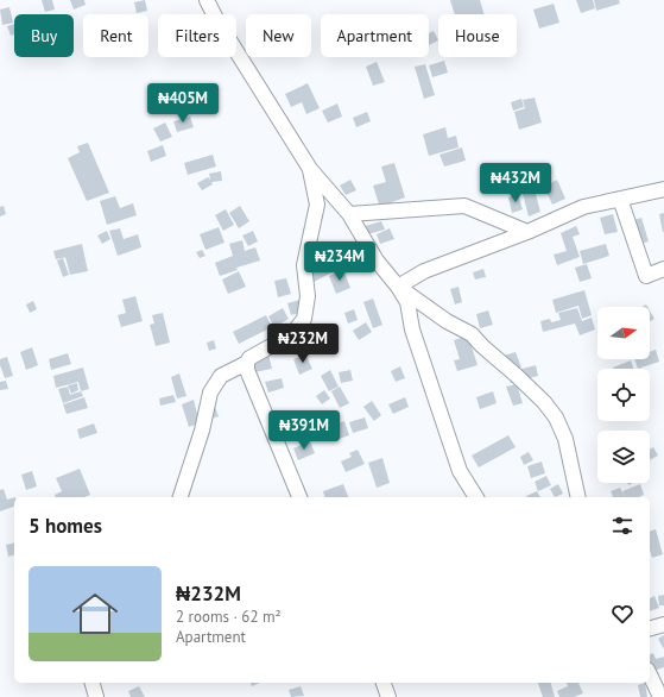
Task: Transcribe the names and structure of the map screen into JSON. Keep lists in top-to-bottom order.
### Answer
{
  "north": "right",
  "page": {
    "chip": [
      "Buy",
      "Rent",
      "Filters",
      "New",
      "Apartment",
      "House"
    ],
    "price": [
      "₦405M",
      "₦432M",
      "₦234M",
      "₦232M",
      "₦391M"
    ],
    "heading": "5 homes",
    "list": [
      {
        "name": "₦232M",
        "note": "2 rooms · 62 m² · Apartment"
      }
    ]
  }
}
